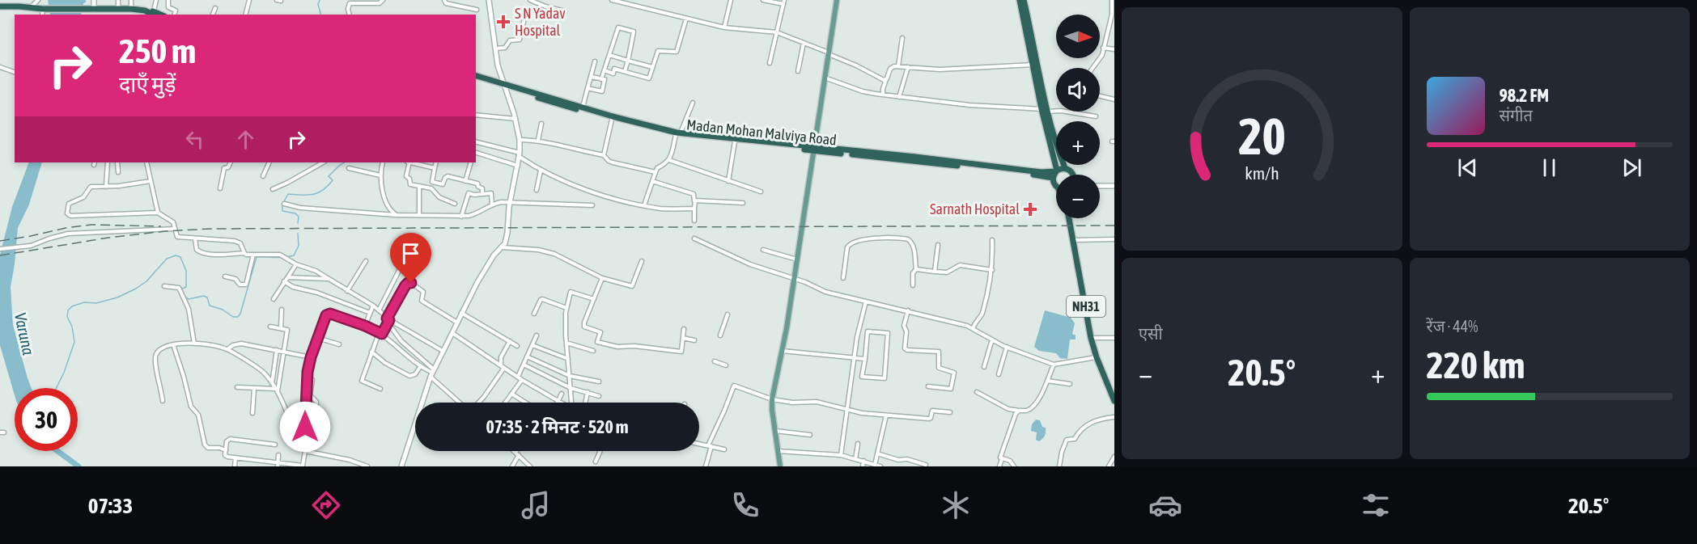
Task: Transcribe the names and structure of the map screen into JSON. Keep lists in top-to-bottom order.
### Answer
{
  "streets": {
    "highway": ["Madan Mohan Malviya Road", "NH31"]
  },
  "water": ["Varuna"],
  "places": {
    "health": ["S N Yadav Hospital", "Sarnath Hospital"]
  },
  "north": "right",
  "page": {
    "map_buttons": ["+", "−"],
    "turn": ["250 m", "दाएँ मुड़ें"],
    "song": ["98.2 FM", "संगीत"],
    "tile": [
      "एसी",
      ["रेंज · 44%", "220 km"]
    ],
    "heat": ["−", "20.5°", "+"],
    "limit": "30",
    "trip": "07:35 · 2 मिनट · 520 m",
    "tabs": ["07:33", "20.5°"],
    "gauge": ["20", "km/h"]
  }
}
